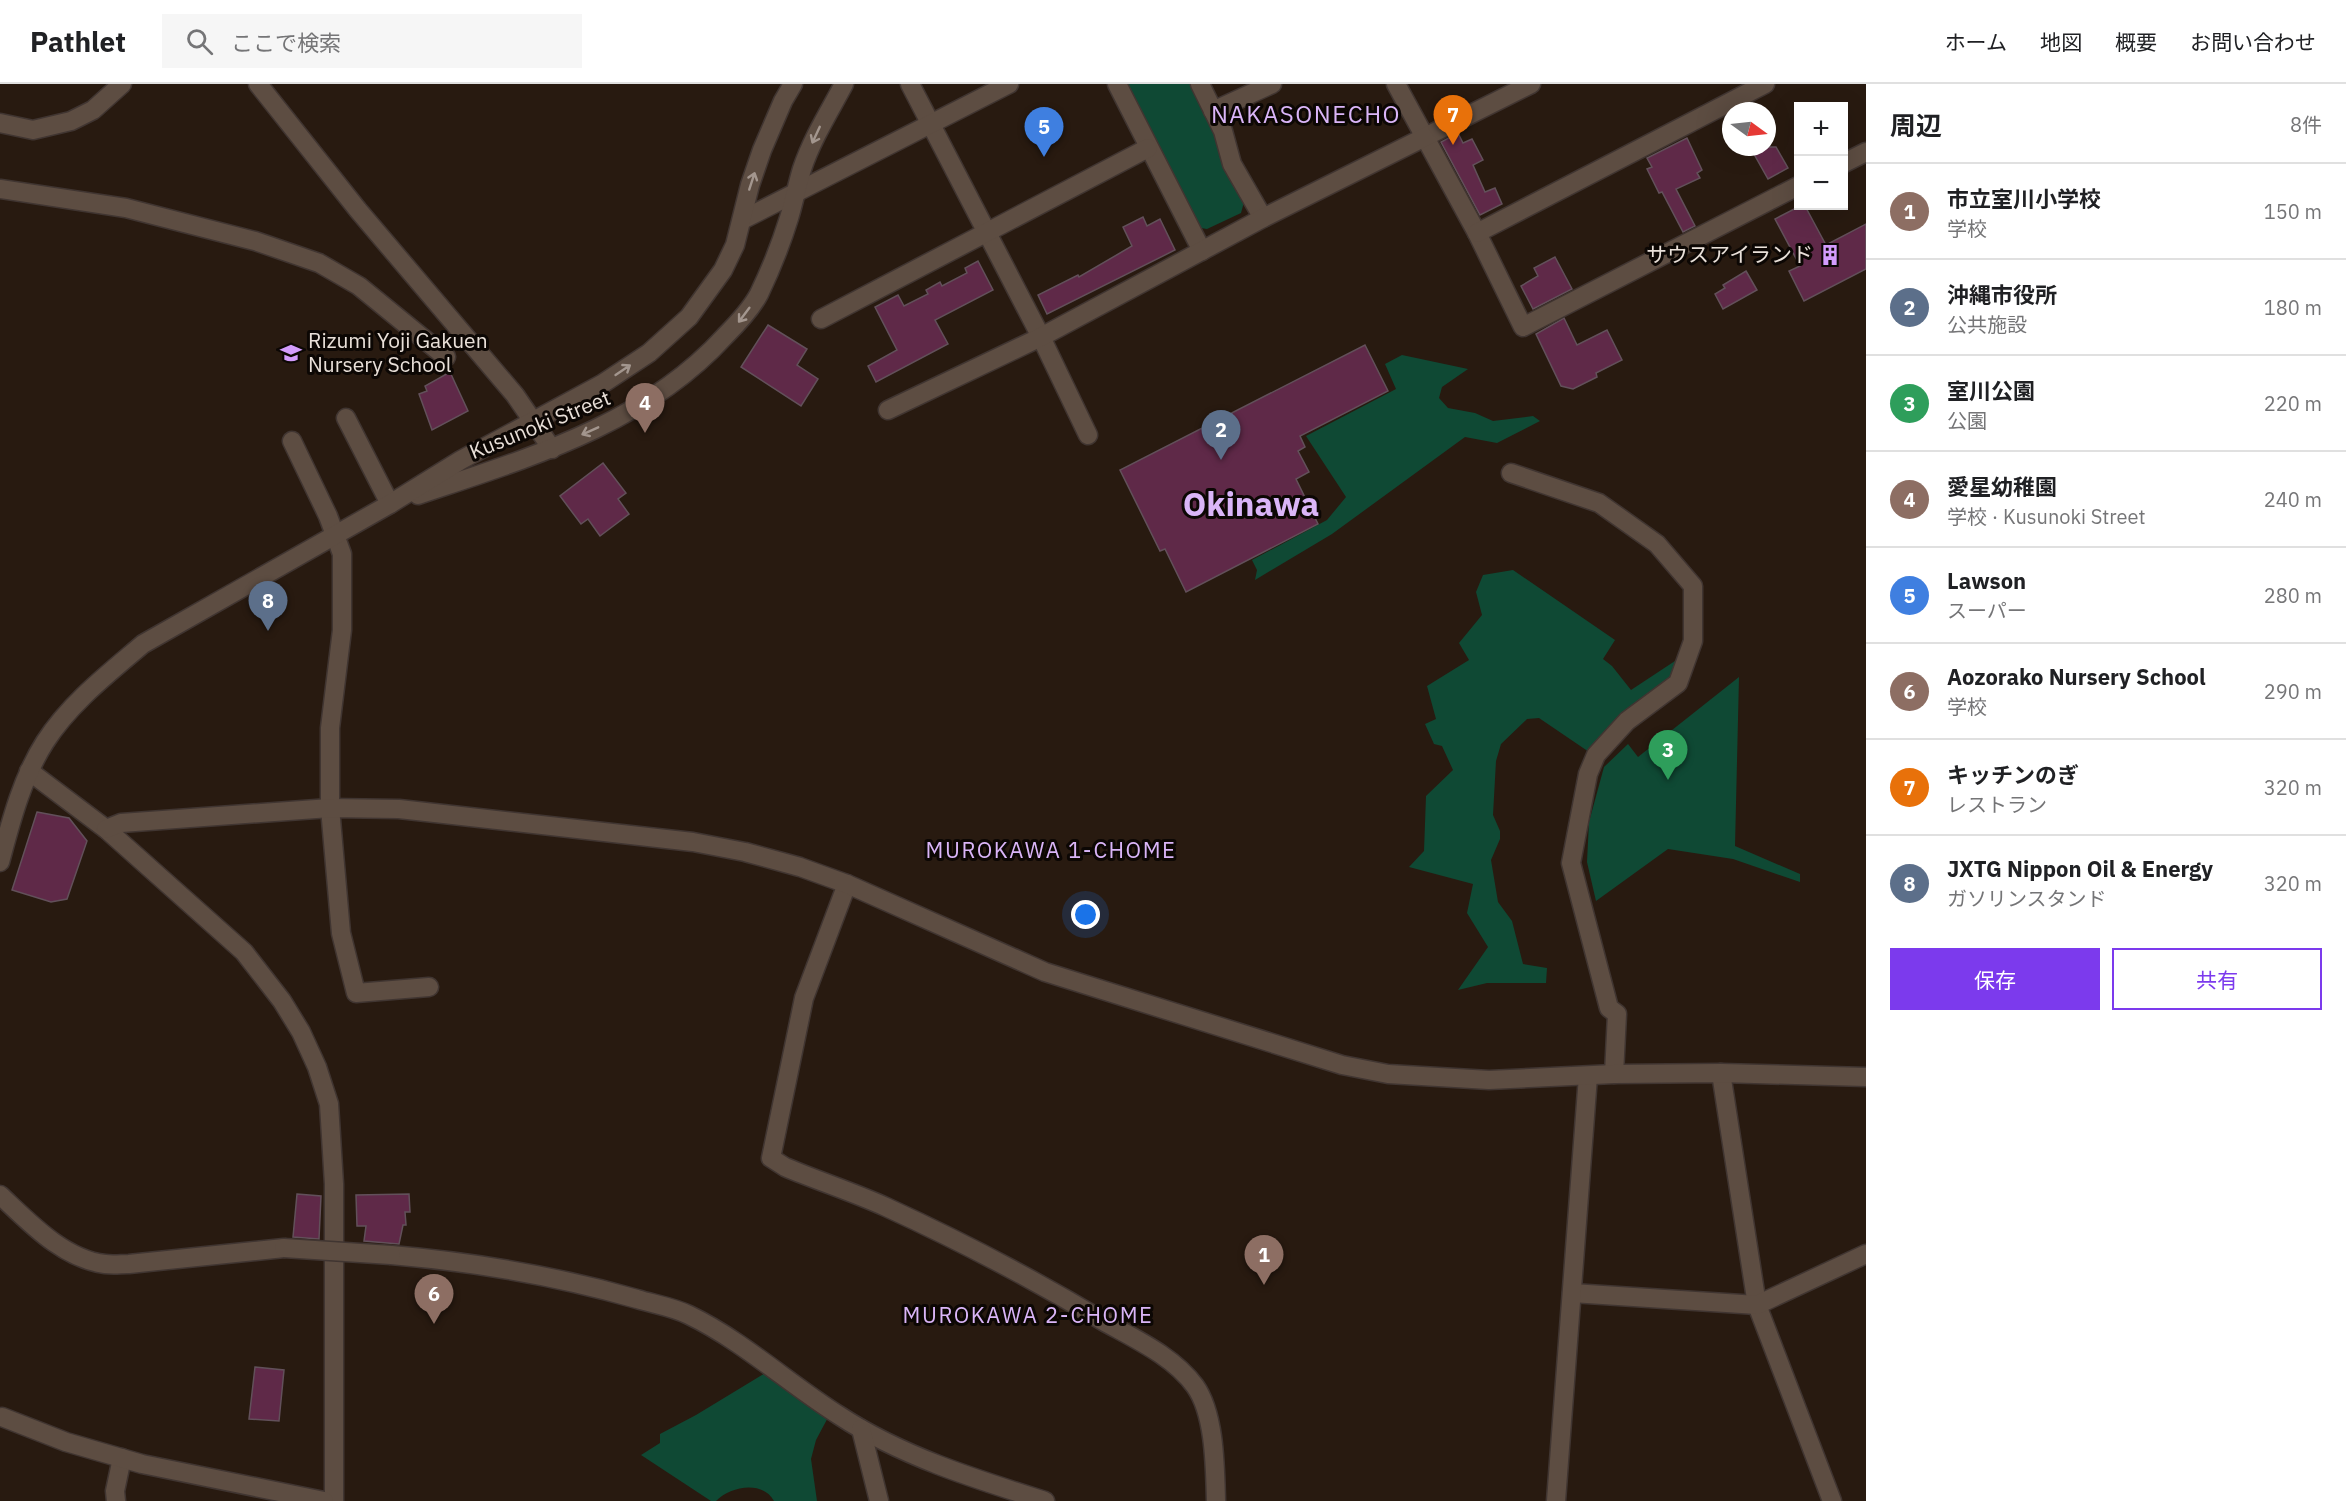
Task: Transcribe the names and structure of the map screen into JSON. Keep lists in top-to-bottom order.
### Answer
{
  "streets": {
    "street": ["Kusunoki Street"]
  },
  "districts": [
    "NAKASONECHO",
    "Okinawa",
    "MUROKAWA 1-CHOME",
    "MUROKAWA 2-CHOME"
  ],
  "places": {
    "building": ["サウスアイランド"],
    "school or university": ["Rizumi Yoji Gakuen Nursery School"]
  },
  "north": "right",
  "page": {
    "header": "Pathlet",
    "search": "ここで検索",
    "nav": [
      "ホーム",
      "地図",
      "概要",
      "お問い合わせ"
    ],
    "heading": ["周辺", "8件"],
    "pins": [
      "7",
      "5",
      "4",
      "2",
      "8",
      "3",
      "1",
      "6"
    ],
    "map_buttons": ["+", "−"],
    "list": [
      {
        "mark": "1",
        "name": "市立室川小学校",
        "note": "学校",
        "value": "150 m"
      },
      {
        "mark": "2",
        "name": "沖縄市役所",
        "note": "公共施設",
        "value": "180 m"
      },
      {
        "mark": "3",
        "name": "室川公園",
        "note": "公園",
        "value": "220 m"
      },
      {
        "mark": "4",
        "name": "愛星幼稚園",
        "note": "学校 · Kusunoki Street",
        "value": "240 m"
      },
      {
        "mark": "5",
        "name": "Lawson",
        "note": "スーパー",
        "value": "280 m"
      },
      {
        "mark": "6",
        "name": "Aozorako Nursery School",
        "note": "学校",
        "value": "290 m"
      },
      {
        "mark": "7",
        "name": "キッチンのぎ",
        "note": "レストラン",
        "value": "320 m"
      },
      {
        "mark": "8",
        "name": "JXTG Nippon Oil & Energy",
        "note": "ガソリンスタンド",
        "value": "320 m"
      }
    ],
    "buttons": ["保存", "共有"]
  }
}
